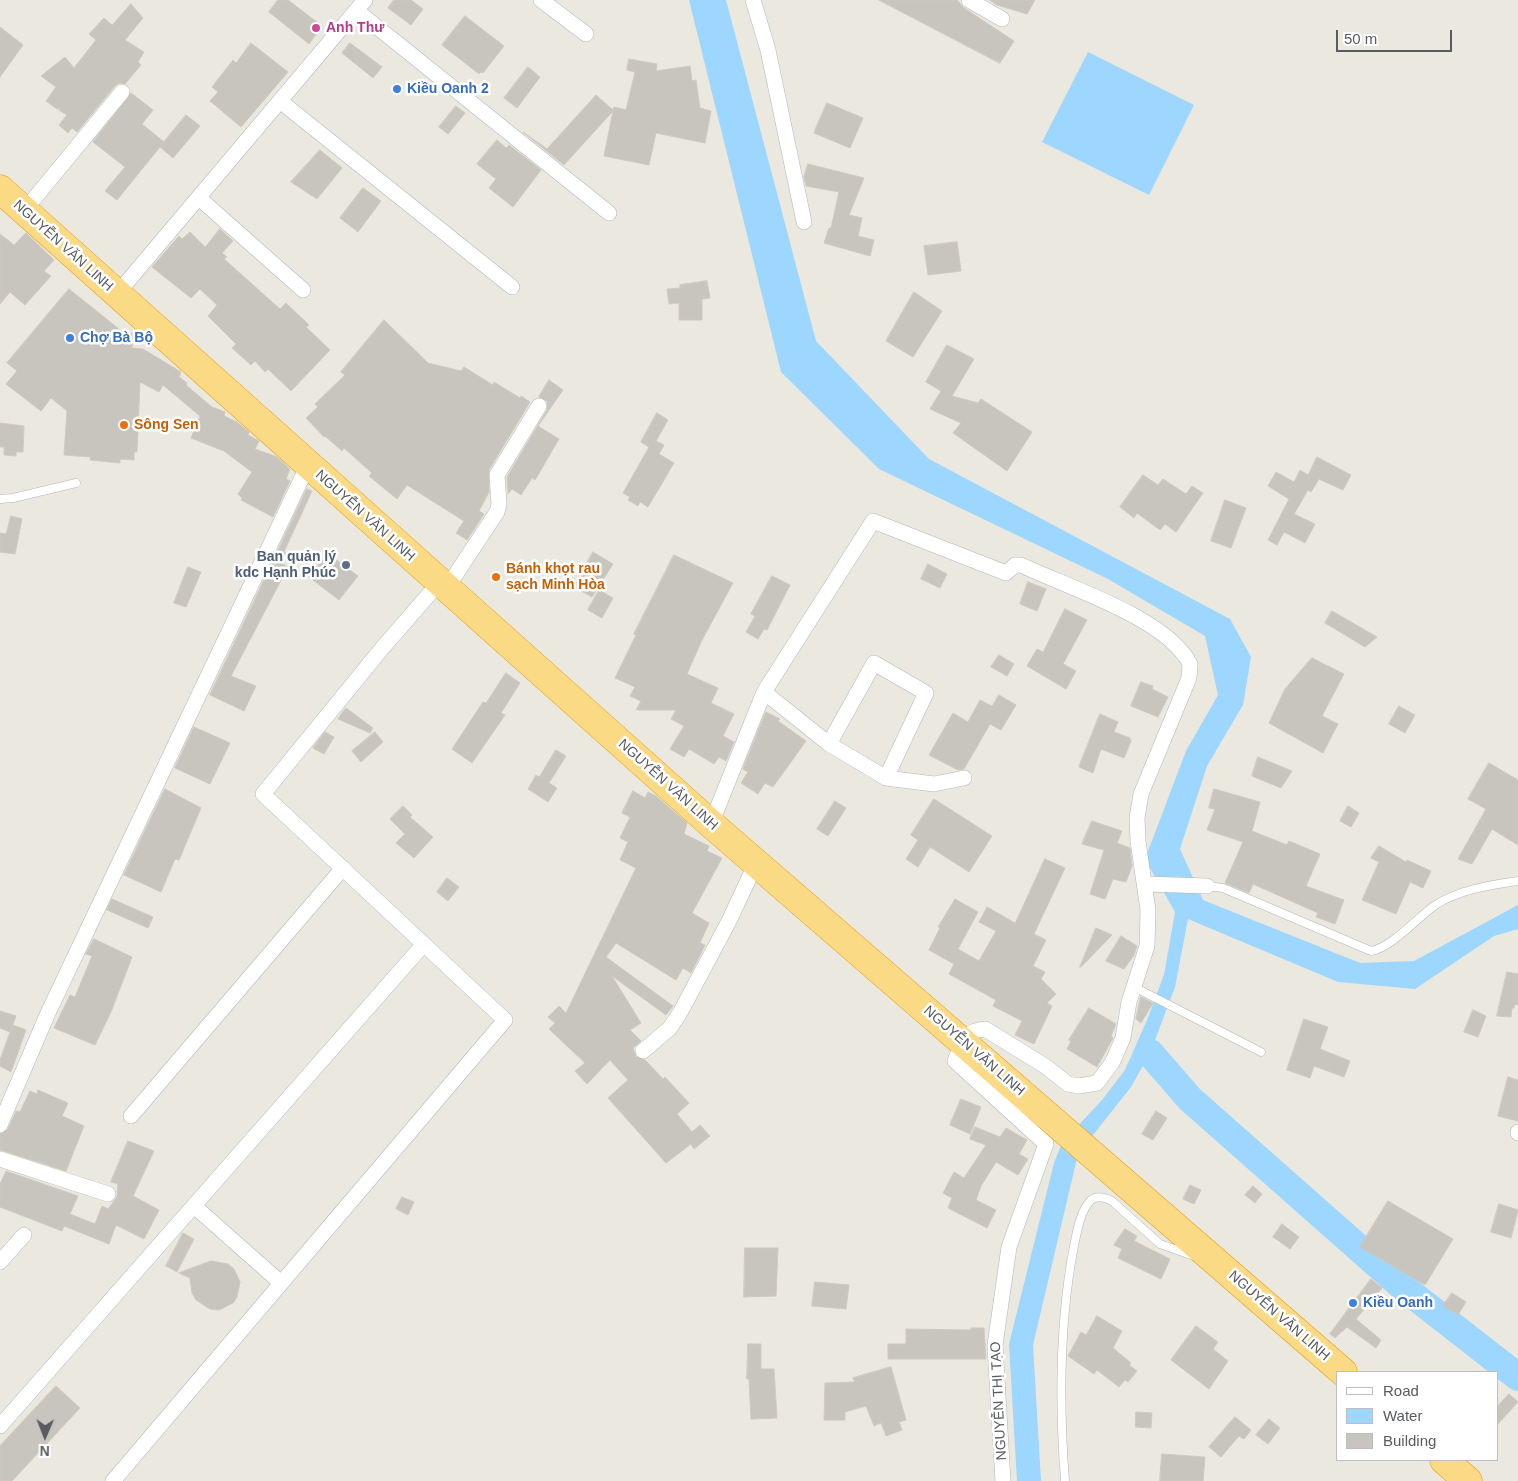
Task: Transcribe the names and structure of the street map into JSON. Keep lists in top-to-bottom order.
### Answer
{
  "streets": {
    "highway": ["NGUYỄN VĂN LINH"],
    "street": ["NGUYỄN THỊ TẠO"]
  },
  "crossings": [
    ["NGUYỄN VĂN LINH", "NGUYỄN THỊ TẠO"]
  ],
  "places": [
    "Anh Thư",
    "Kiều Oanh 2",
    "Chợ Bà Bộ",
    "Sông Sen",
    "Ban quản lý kdc Hạnh Phúc",
    "Bánh khọt rau sạch Minh Hòa",
    "Kiều Oanh"
  ],
  "legend": ["Road", "Water", "Building"],
  "scale_bar": "50 m",
  "north": "bottom"
}
